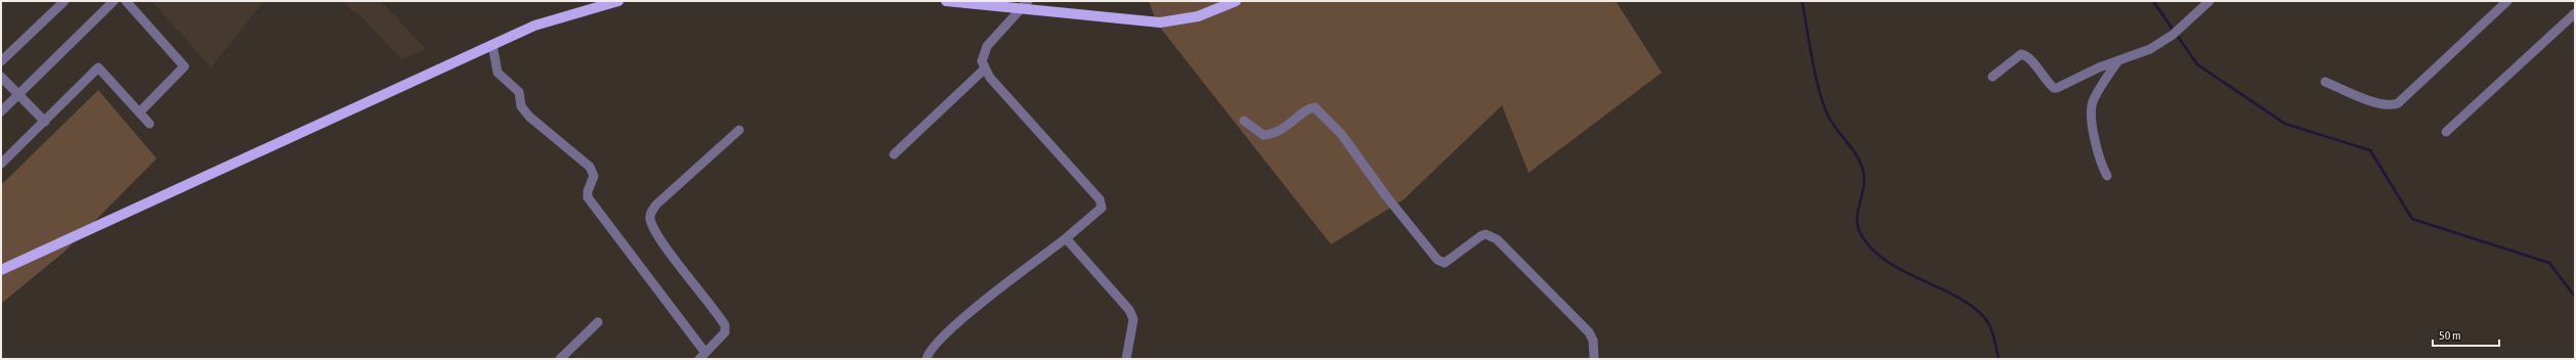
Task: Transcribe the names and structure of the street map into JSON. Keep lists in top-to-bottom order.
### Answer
{
  "scale_bar": "50 m"
}
